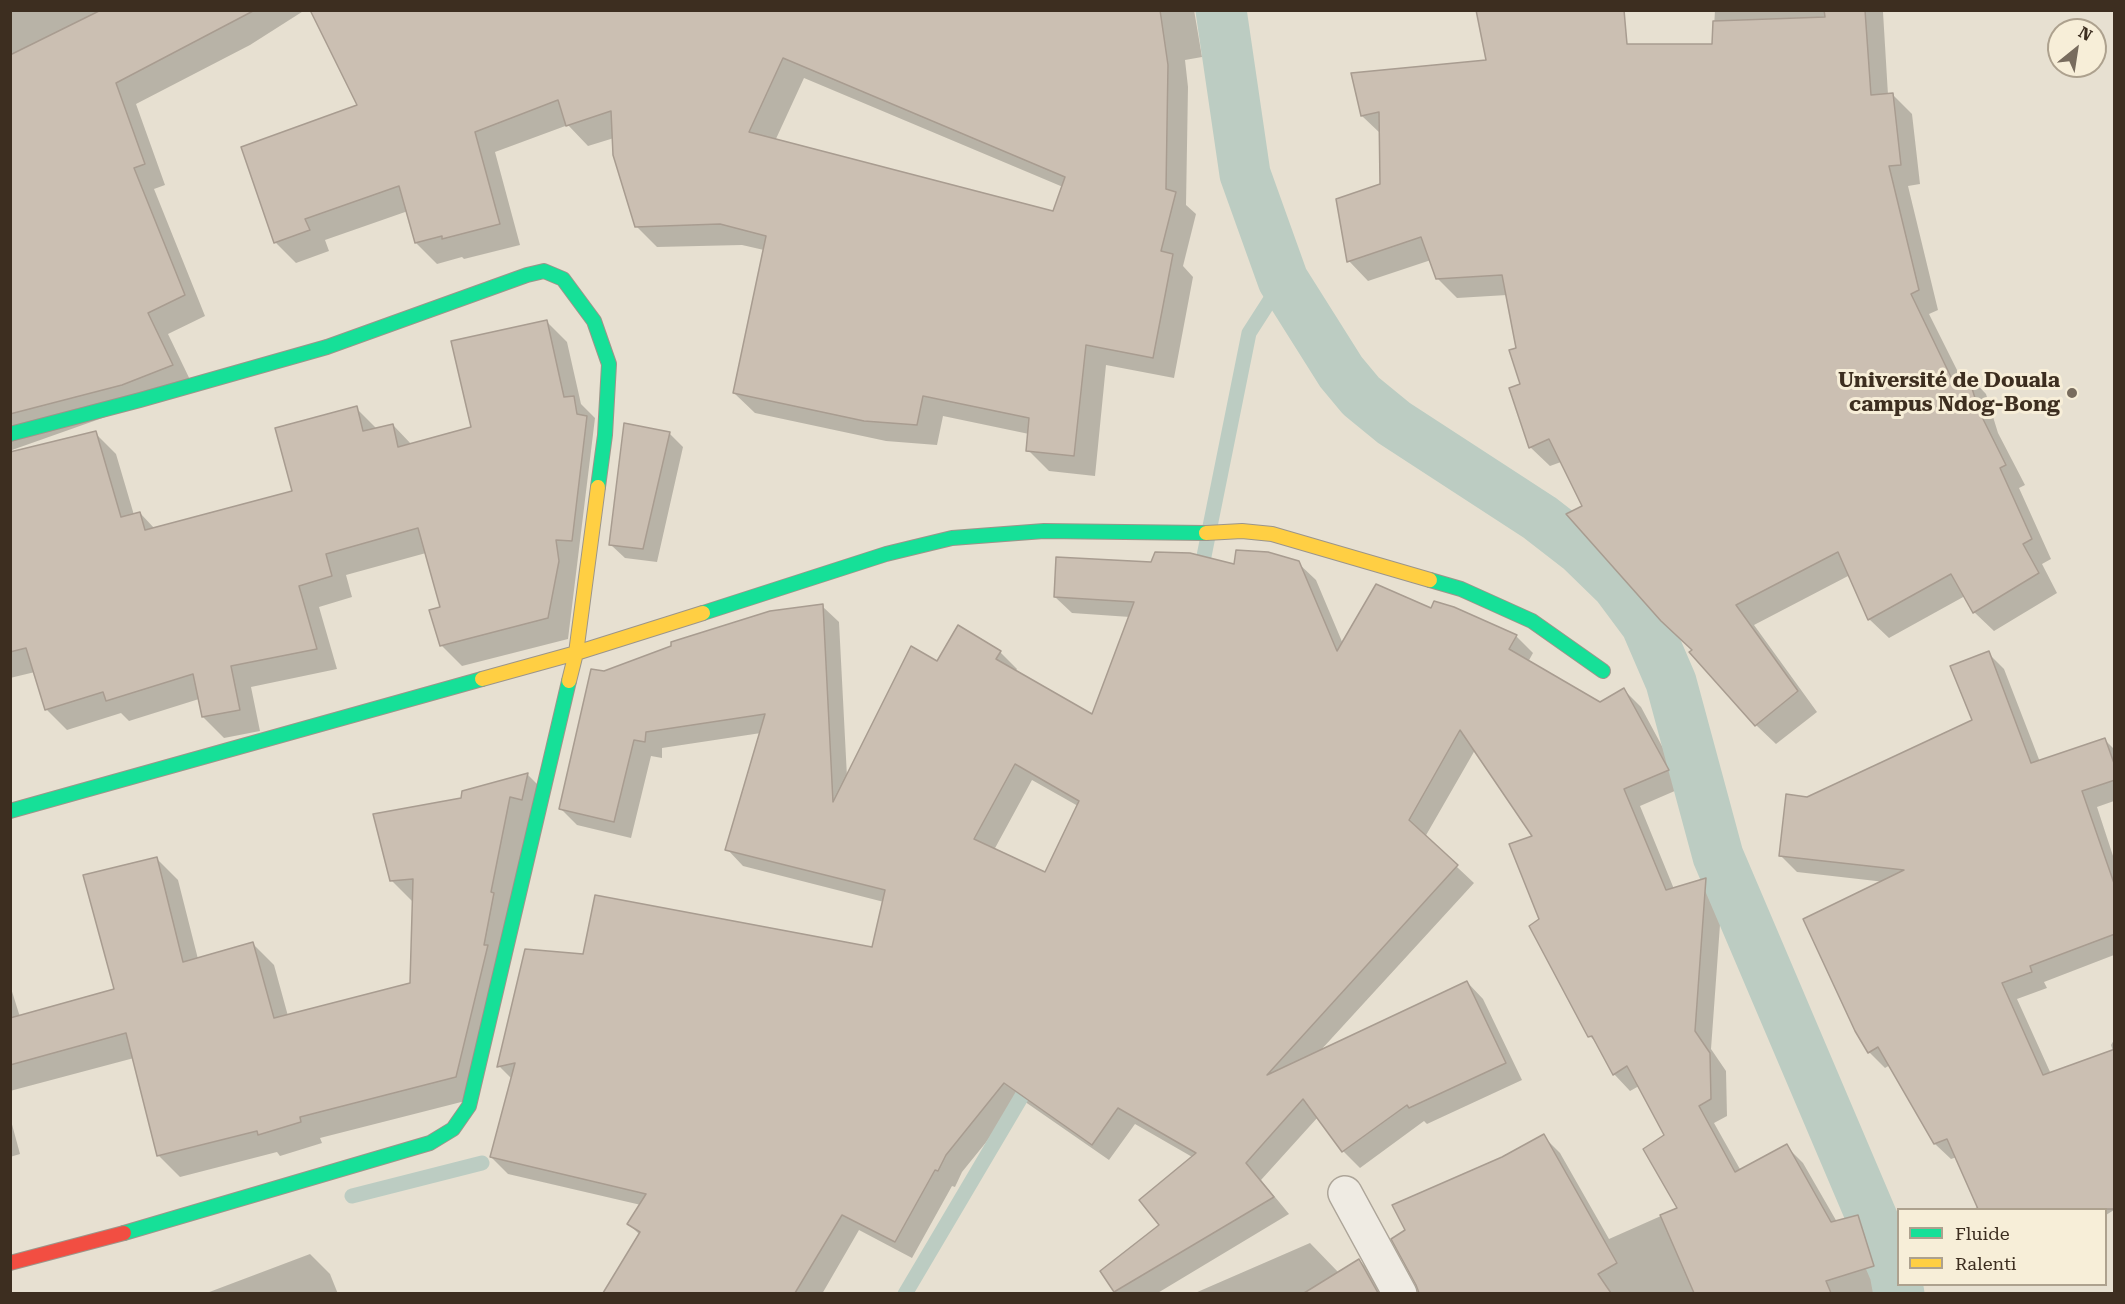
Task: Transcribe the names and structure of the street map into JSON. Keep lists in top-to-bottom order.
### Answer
{
  "places": ["Université de Douala campus Ndog-Bong"],
  "legend": ["Fluide", "Ralenti"],
  "north": "top right"
}
